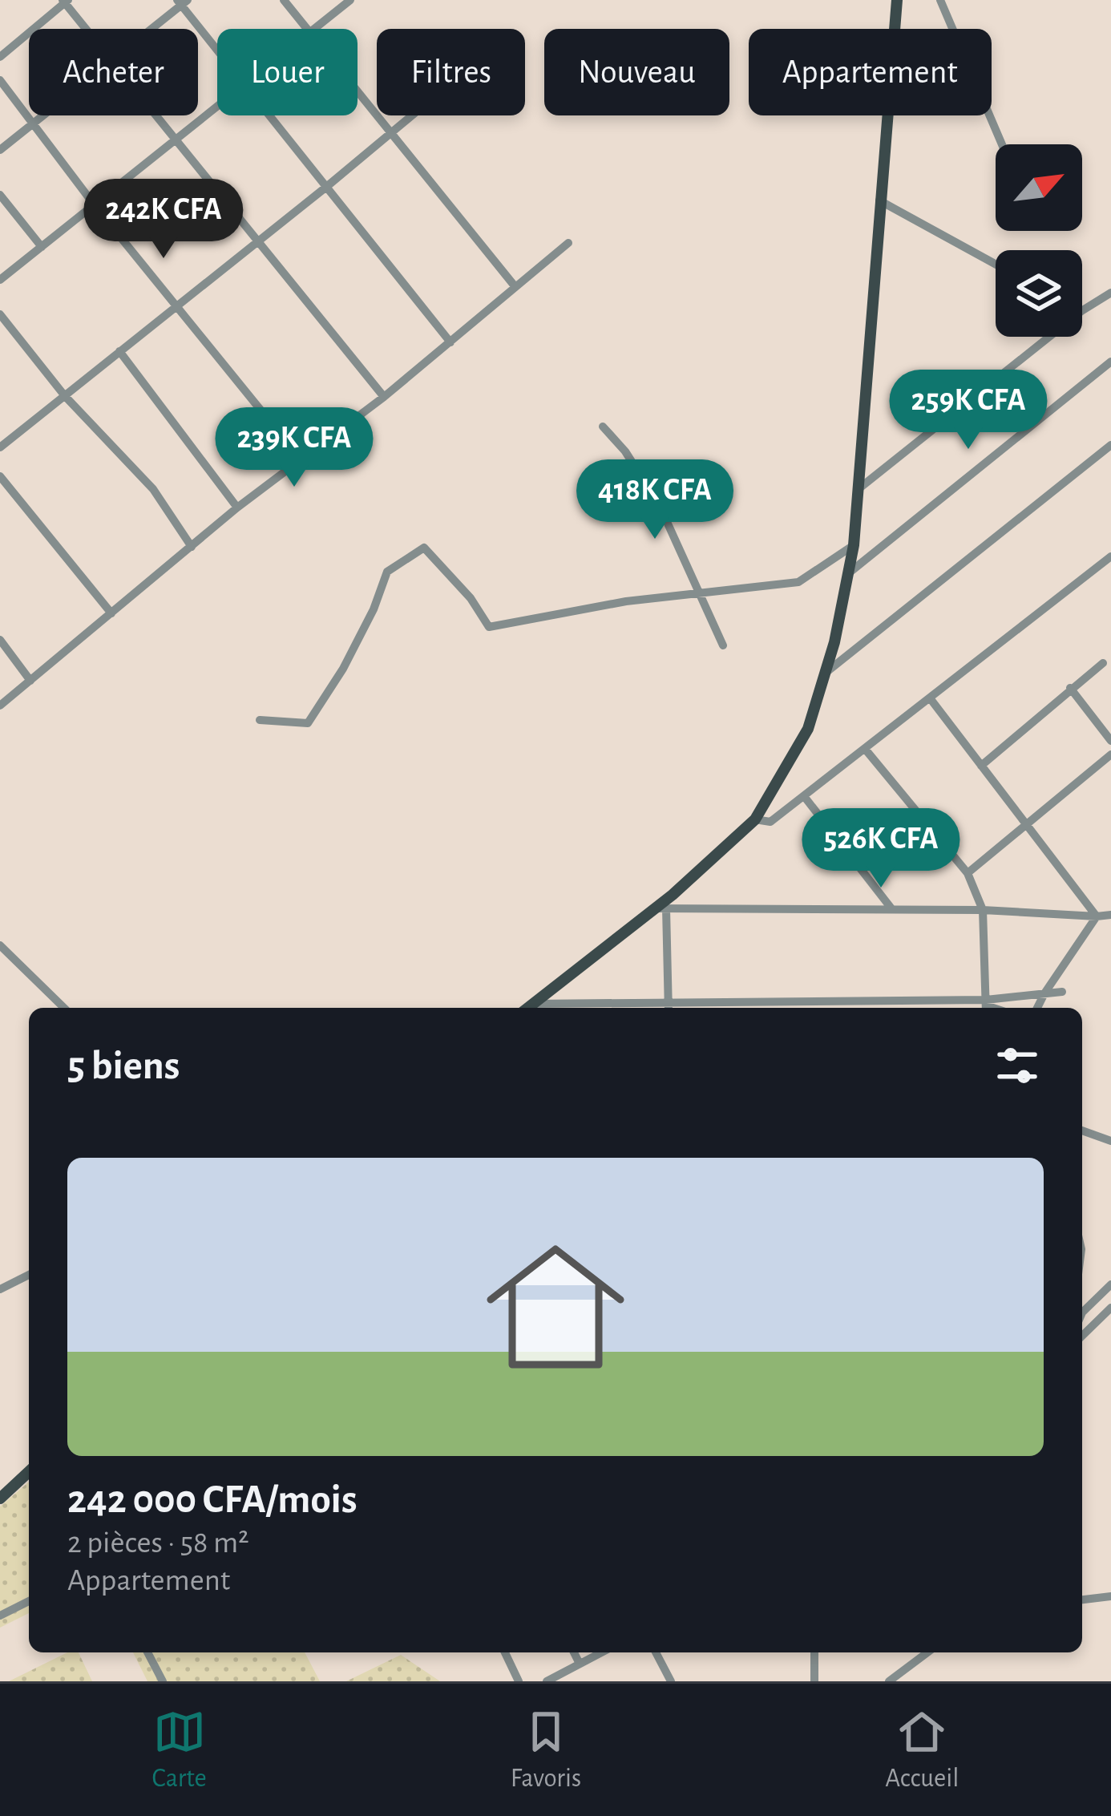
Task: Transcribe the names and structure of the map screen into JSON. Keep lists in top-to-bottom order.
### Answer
{
  "north": "top right",
  "page": {
    "chip": [
      "Acheter",
      "Louer",
      "Filtres",
      "Nouveau",
      "Appartement"
    ],
    "price": [
      "242K CFA",
      "259K CFA",
      "239K CFA",
      "418K CFA",
      "526K CFA"
    ],
    "heading": "5 biens",
    "list": [
      {
        "name": "242 000 CFA/mois",
        "note": "2 pièces · 58 m² · Appartement"
      }
    ],
    "tabs": ["Carte", "Favoris", "Accueil"]
  }
}
